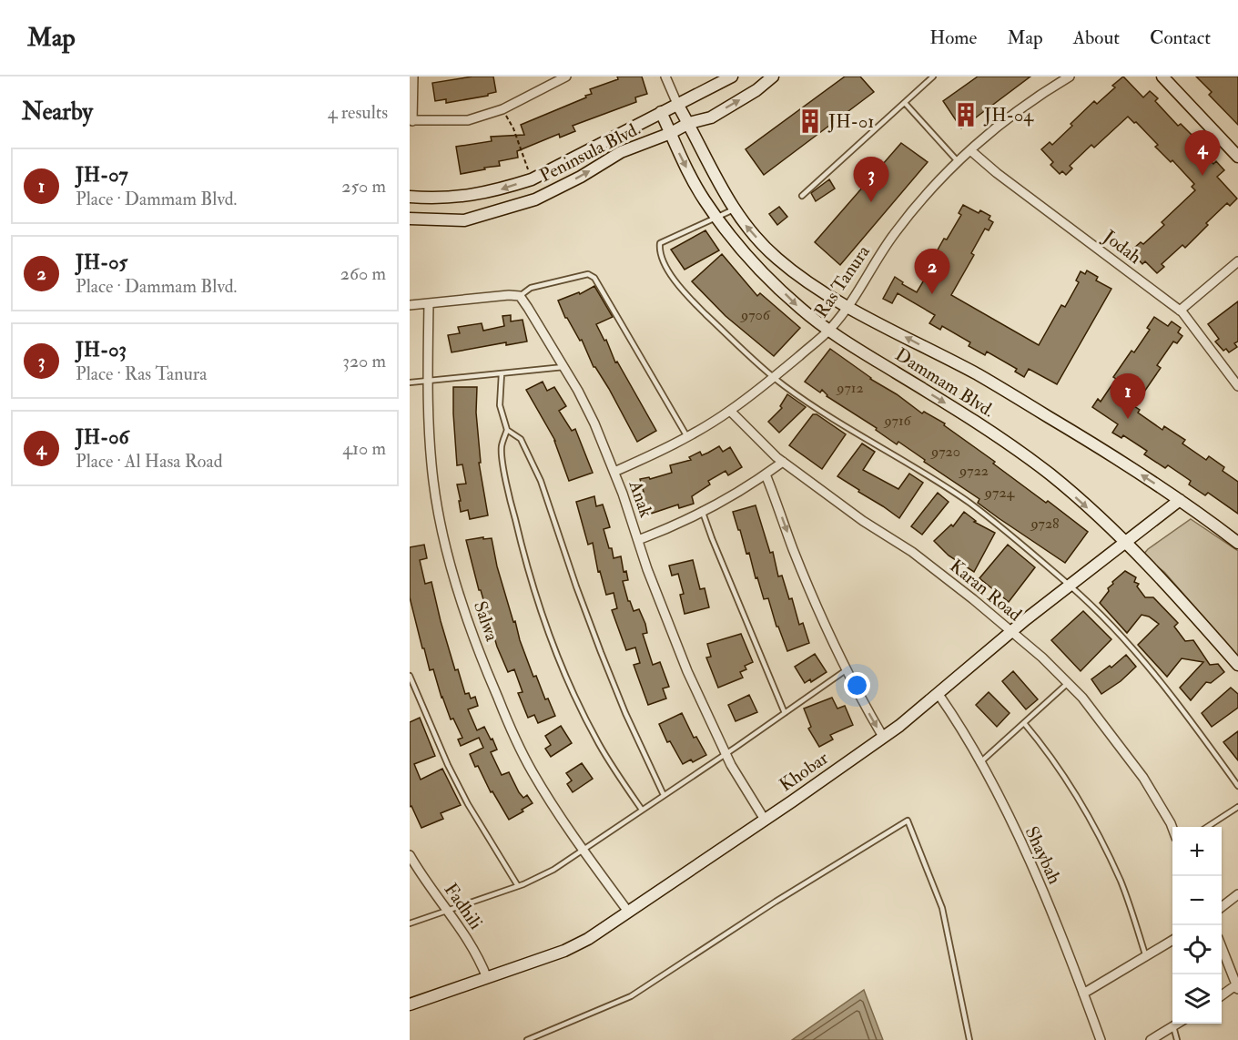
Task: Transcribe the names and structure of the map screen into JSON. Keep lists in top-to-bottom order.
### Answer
{
  "streets": {
    "main road": ["Peninsula Blvd.", "Dammam Blvd.", "Khobar"],
    "street": [
      "Jodah",
      "Ras Tanura",
      "Anak",
      "Karan Road",
      "Salwa",
      "Shaybah",
      "Fadhili"
    ]
  },
  "crossings": [
    ["Peninsula Blvd.", "Dammam Blvd."],
    ["Jodah", "Ras Tanura"],
    ["Ras Tanura", "Dammam Blvd."],
    ["Ras Tanura", "Anak"],
    ["Ras Tanura", "Karan Road"],
    ["Dammam Blvd.", "Khobar"],
    ["Anak", "Khobar"],
    ["Karan Road", "Khobar"],
    ["Salwa", "Khobar"],
    ["Khobar", "Shaybah"],
    ["Khobar", "Fadhili"]
  ],
  "places": {
    "building": ["JH-04", "JH-01"]
  },
  "house_numbers": [
    "9706",
    "9712",
    "9716",
    "9720",
    "9722",
    "9724",
    "9728"
  ],
  "page": {
    "header": "Map",
    "nav": [
      "Home",
      "Map",
      "About",
      "Contact"
    ],
    "heading": ["Nearby", "4 results"],
    "pins": [
      "4",
      "3",
      "2",
      "1"
    ],
    "list": [
      {
        "mark": "1",
        "name": "JH-07",
        "note": "Place · Dammam Blvd.",
        "value": "250 m"
      },
      {
        "mark": "2",
        "name": "JH-05",
        "note": "Place · Dammam Blvd.",
        "value": "260 m"
      },
      {
        "mark": "3",
        "name": "JH-03",
        "note": "Place · Ras Tanura",
        "value": "320 m"
      },
      {
        "mark": "4",
        "name": "JH-06",
        "note": "Place · Al Hasa Road",
        "value": "410 m"
      }
    ],
    "map_buttons": ["+", "−"]
  }
}
